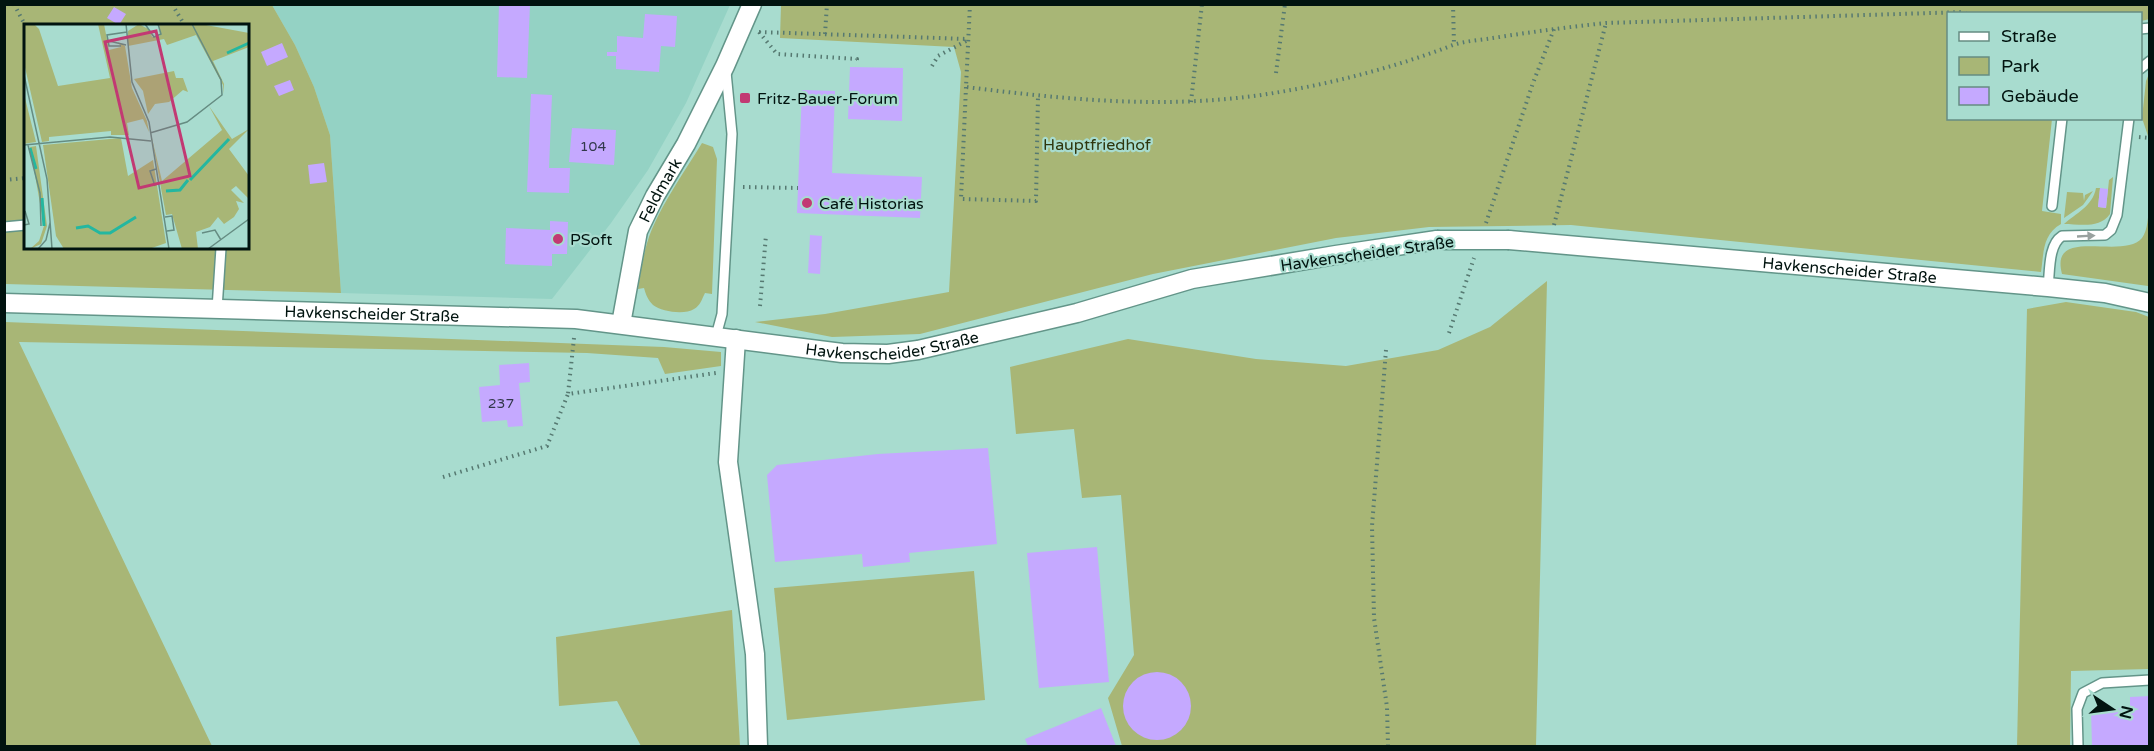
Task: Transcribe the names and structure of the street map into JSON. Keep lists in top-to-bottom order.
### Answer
{
  "streets": {
    "street": ["Feldmark", "Havkenscheider Straße"]
  },
  "crossings": [
    ["Feldmark", "Havkenscheider Straße"]
  ],
  "parks": ["Hauptfriedhof"],
  "places": {
    "transit": ["Fritz-Bauer-Forum"],
    "other": ["Café Historias", "PSoft"]
  },
  "house_numbers": ["104", "237"],
  "legend": ["Straße", "Park", "Gebäude"],
  "north": "right"
}
